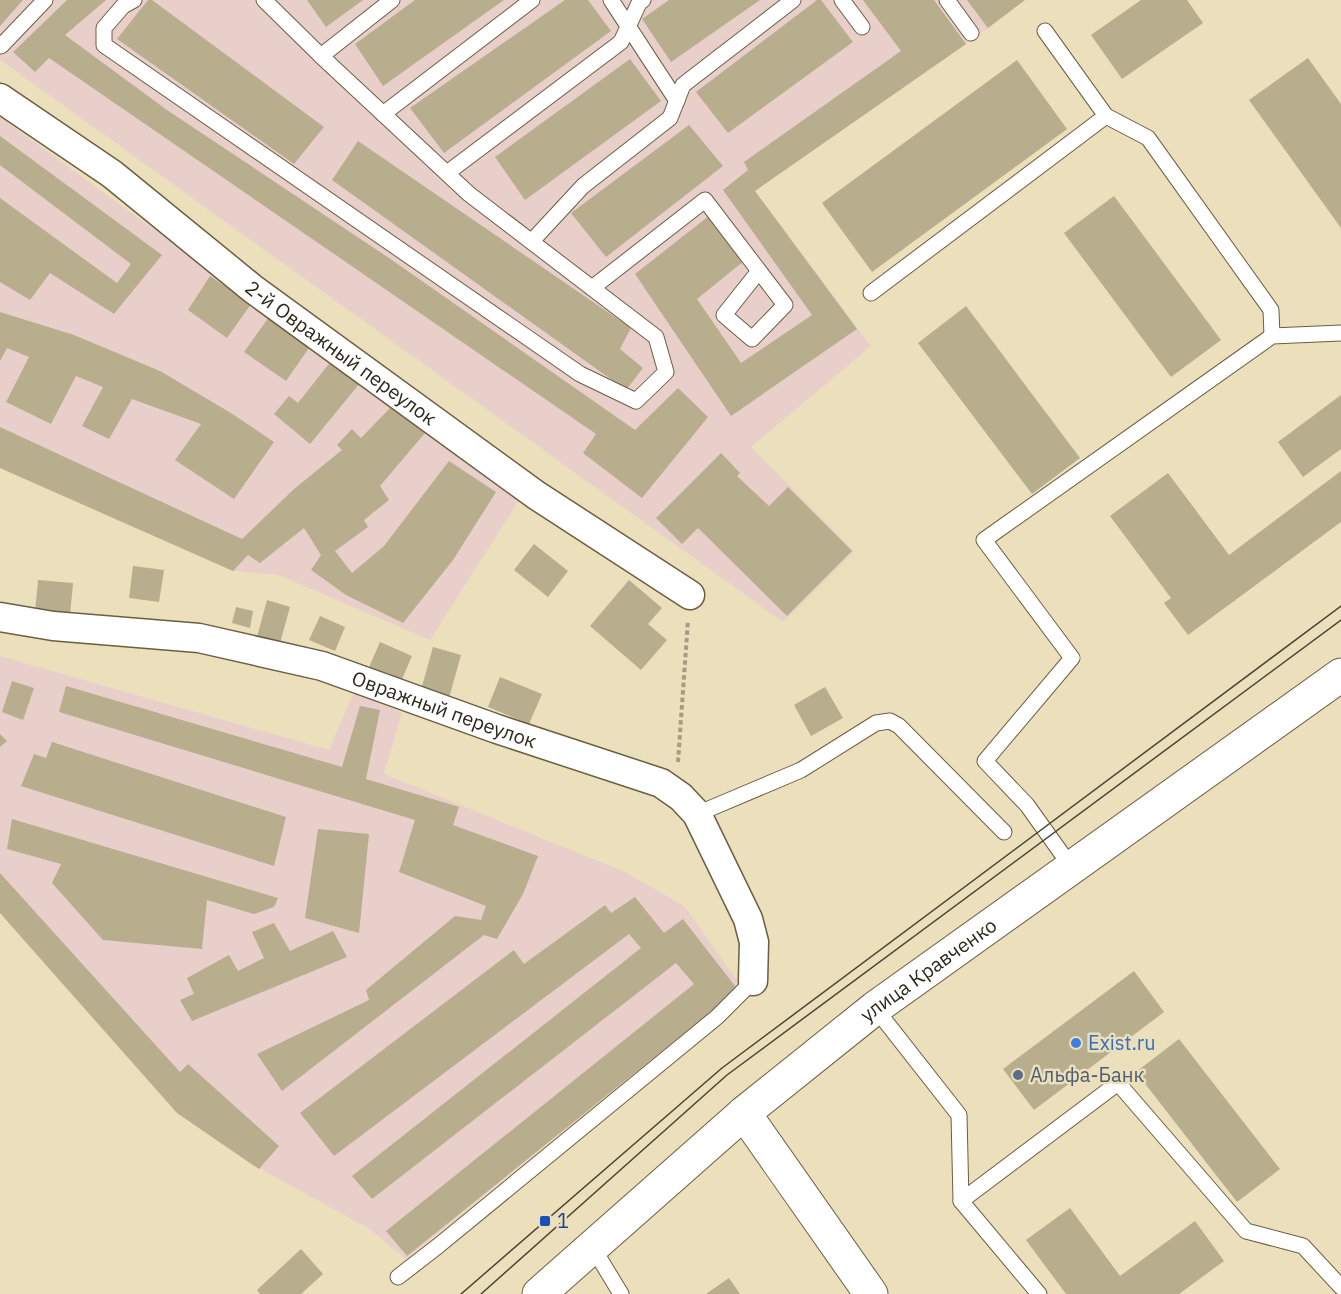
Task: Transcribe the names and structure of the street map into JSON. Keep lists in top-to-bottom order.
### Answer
{
  "streets": {
    "main road": ["улица Кравченко"],
    "street": ["2-й Овражный переулок", "Овражный переулок"]
  },
  "places": {
    "other": ["Exist.ru", "Альфа-Банк"],
    "transit": ["1"]
  }
}
